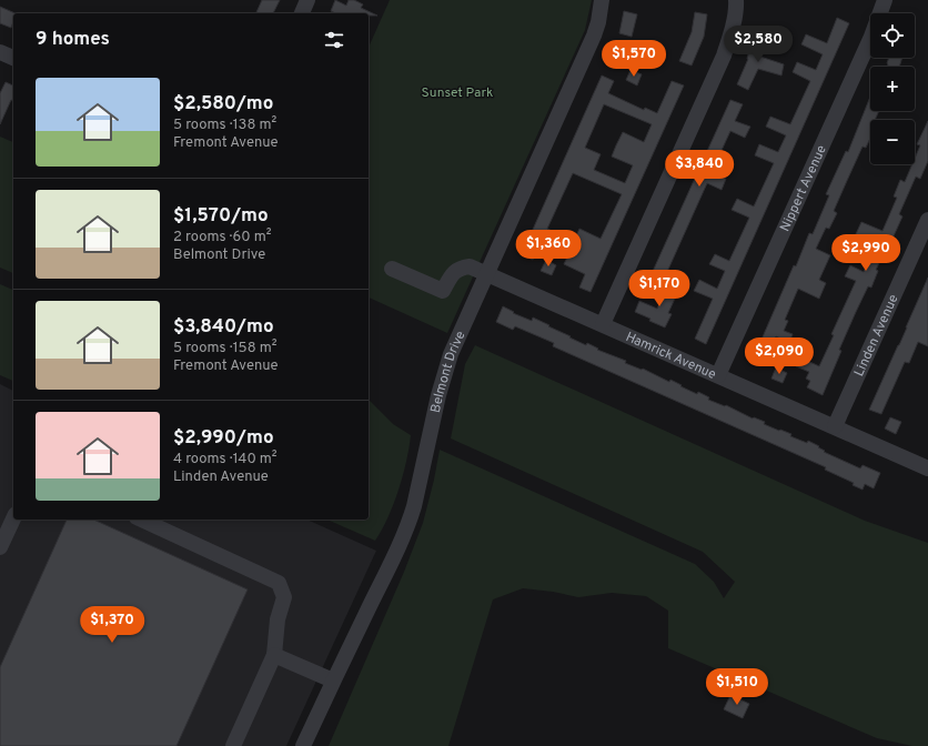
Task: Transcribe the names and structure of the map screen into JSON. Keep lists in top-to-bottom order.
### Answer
{
  "streets": {
    "street": [
      "Nippert Avenue",
      "Linden Avenue",
      "Hamrick Avenue",
      "Belmont Drive"
    ]
  },
  "crossings": [
    ["Nippert Avenue", "Hamrick Avenue"],
    ["Linden Avenue", "Hamrick Avenue"],
    ["Hamrick Avenue", "Belmont Drive"]
  ],
  "parks": ["Sunset Park"],
  "page": {
    "map_buttons": ["+", "−"],
    "heading": "9 homes",
    "price": [
      "$2,580",
      "$1,570",
      "$3,840",
      "$1,360",
      "$2,990",
      "$1,170",
      "$2,090",
      "$1,370",
      "$1,510"
    ],
    "list": [
      {
        "name": "$2,580/mo",
        "note": "5 rooms · 138 m² · Fremont Avenue"
      },
      {
        "name": "$1,570/mo",
        "note": "2 rooms · 60 m² · Belmont Drive"
      },
      {
        "name": "$3,840/mo",
        "note": "5 rooms · 158 m² · Fremont Avenue"
      },
      {
        "name": "$2,990/mo",
        "note": "4 rooms · 140 m² · Linden Avenue"
      }
    ]
  }
}
